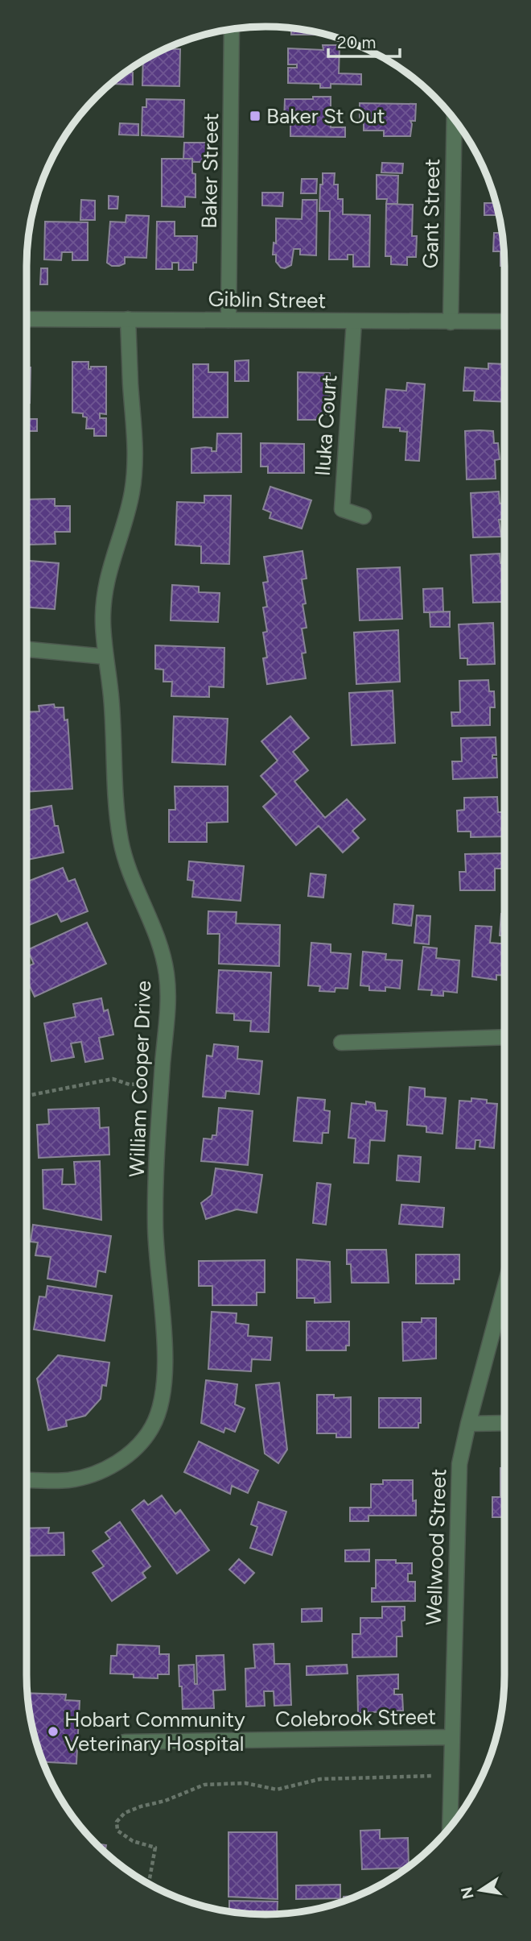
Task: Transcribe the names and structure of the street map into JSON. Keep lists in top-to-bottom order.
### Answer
{
  "streets": {
    "street": [
      "Baker Street",
      "Gant Street",
      "Giblin Street",
      "Iluka Court",
      "William Cooper Drive",
      "Wellwood Street",
      "Colebrook Street"
    ]
  },
  "crossings": [
    ["Baker Street", "Giblin Street"],
    ["Gant Street", "Giblin Street"],
    ["Giblin Street", "Iluka Court"],
    ["Giblin Street", "William Cooper Drive"],
    ["Wellwood Street", "Colebrook Street"]
  ],
  "places": {
    "transit": ["Baker St Out"],
    "other": ["Hobart Community Veterinary Hospital"]
  },
  "scale_bar": "20 m",
  "north": "left"
}
